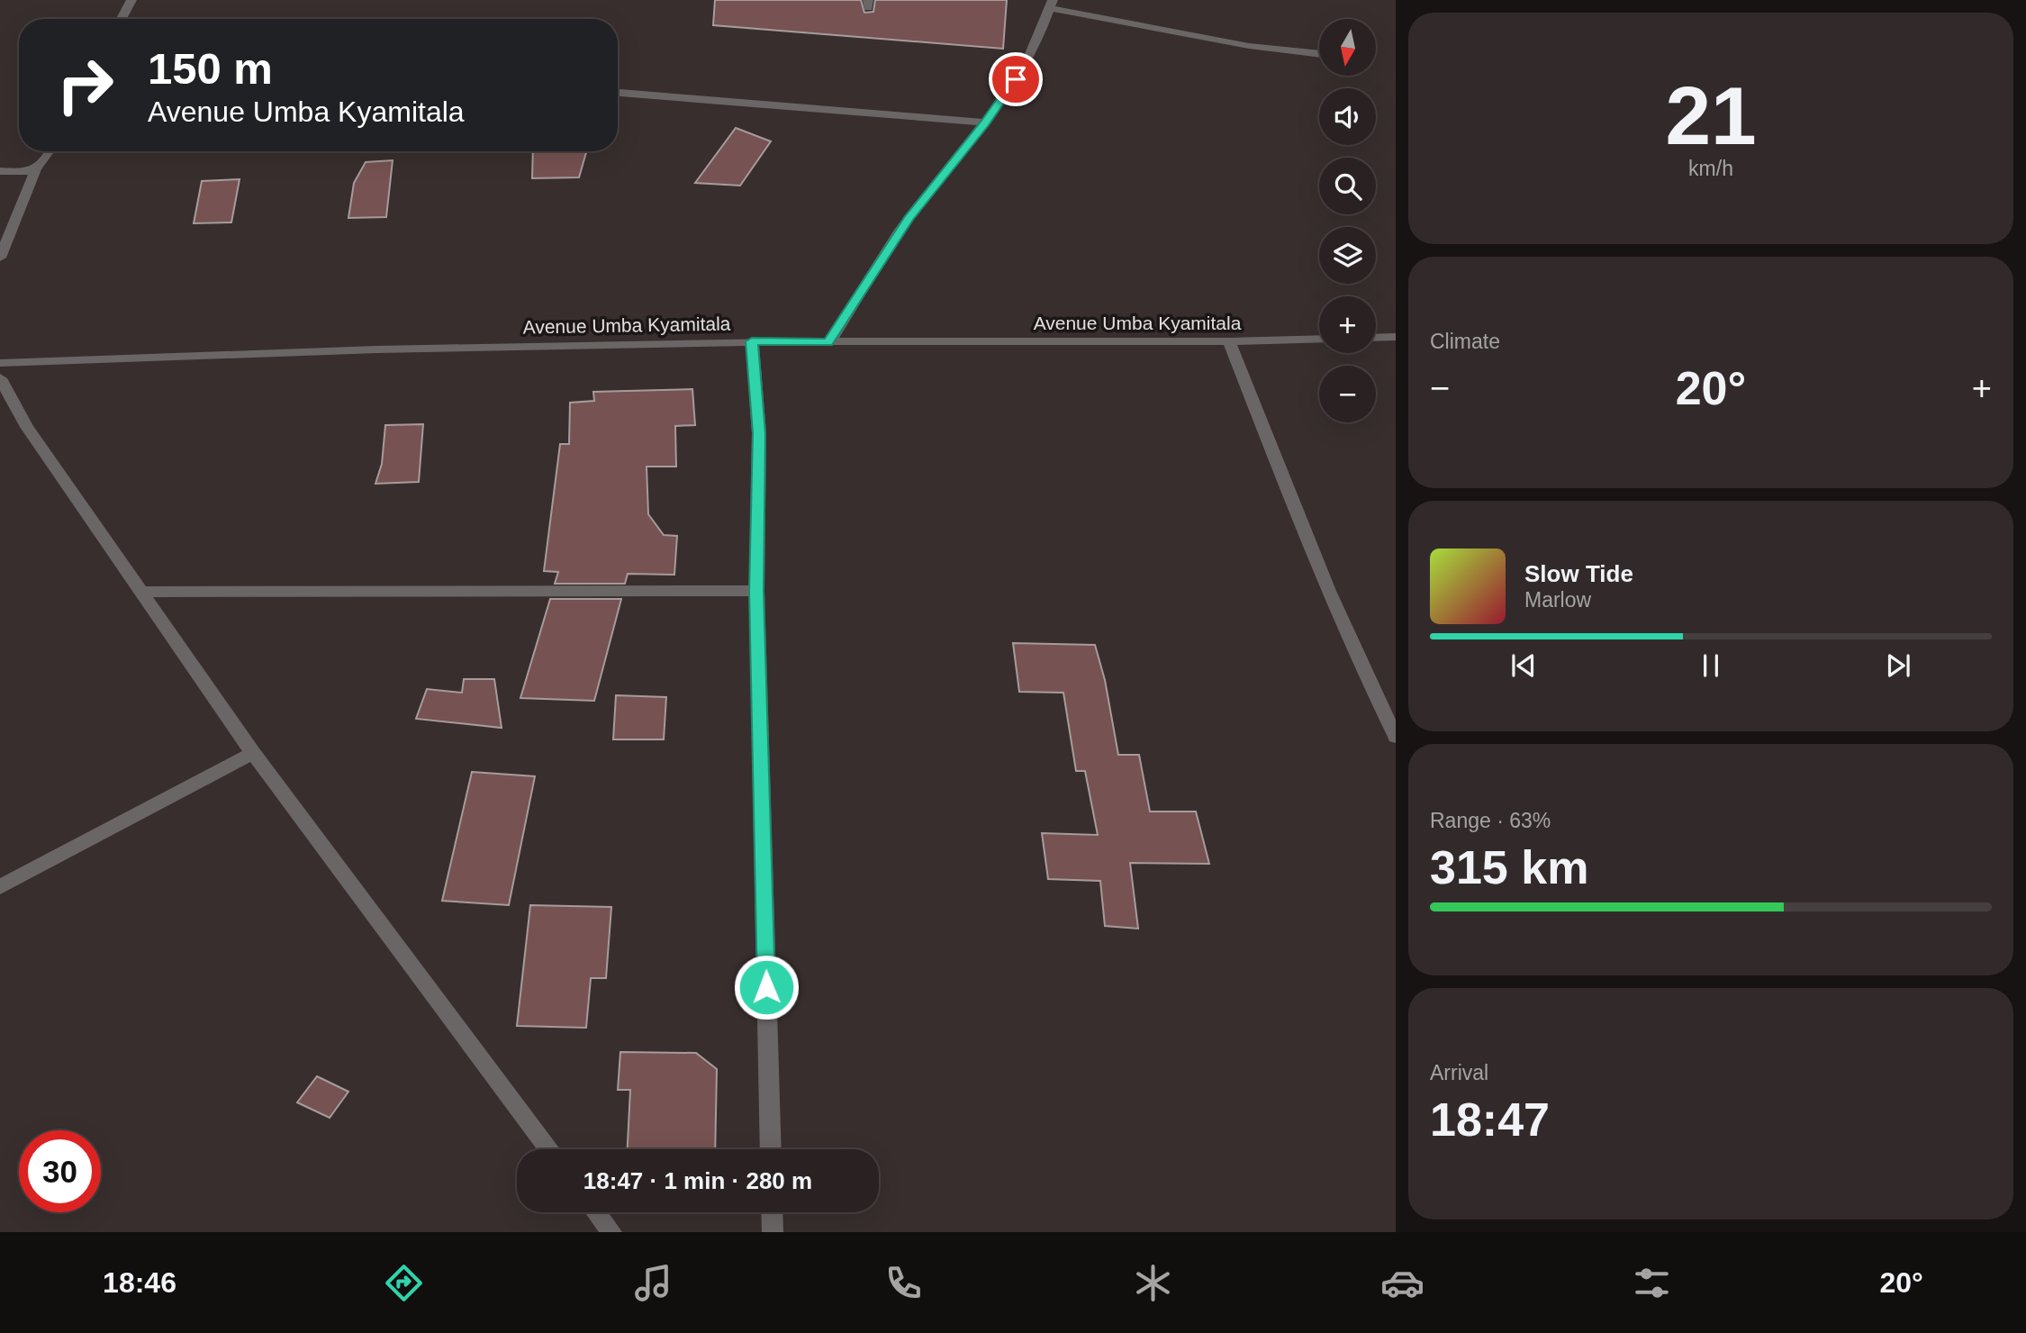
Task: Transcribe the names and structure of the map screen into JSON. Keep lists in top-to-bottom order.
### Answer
{
  "streets": {
    "street": ["Avenue Umba Kyamitala"]
  },
  "north": "bottom",
  "page": {
    "tile": [
      ["21", "km/h"],
      "Climate",
      ["Range · 63%", "315 km"],
      ["Arrival", "18:47"]
    ],
    "map_buttons": ["+", "−"],
    "turn": ["150 m", "Avenue Umba Kyamitala"],
    "heat": ["−", "20°", "+"],
    "song": ["Slow Tide", "Marlow"],
    "limit": "30",
    "trip": "18:47 · 1 min · 280 m",
    "tabs": ["18:46", "20°"]
  }
}
